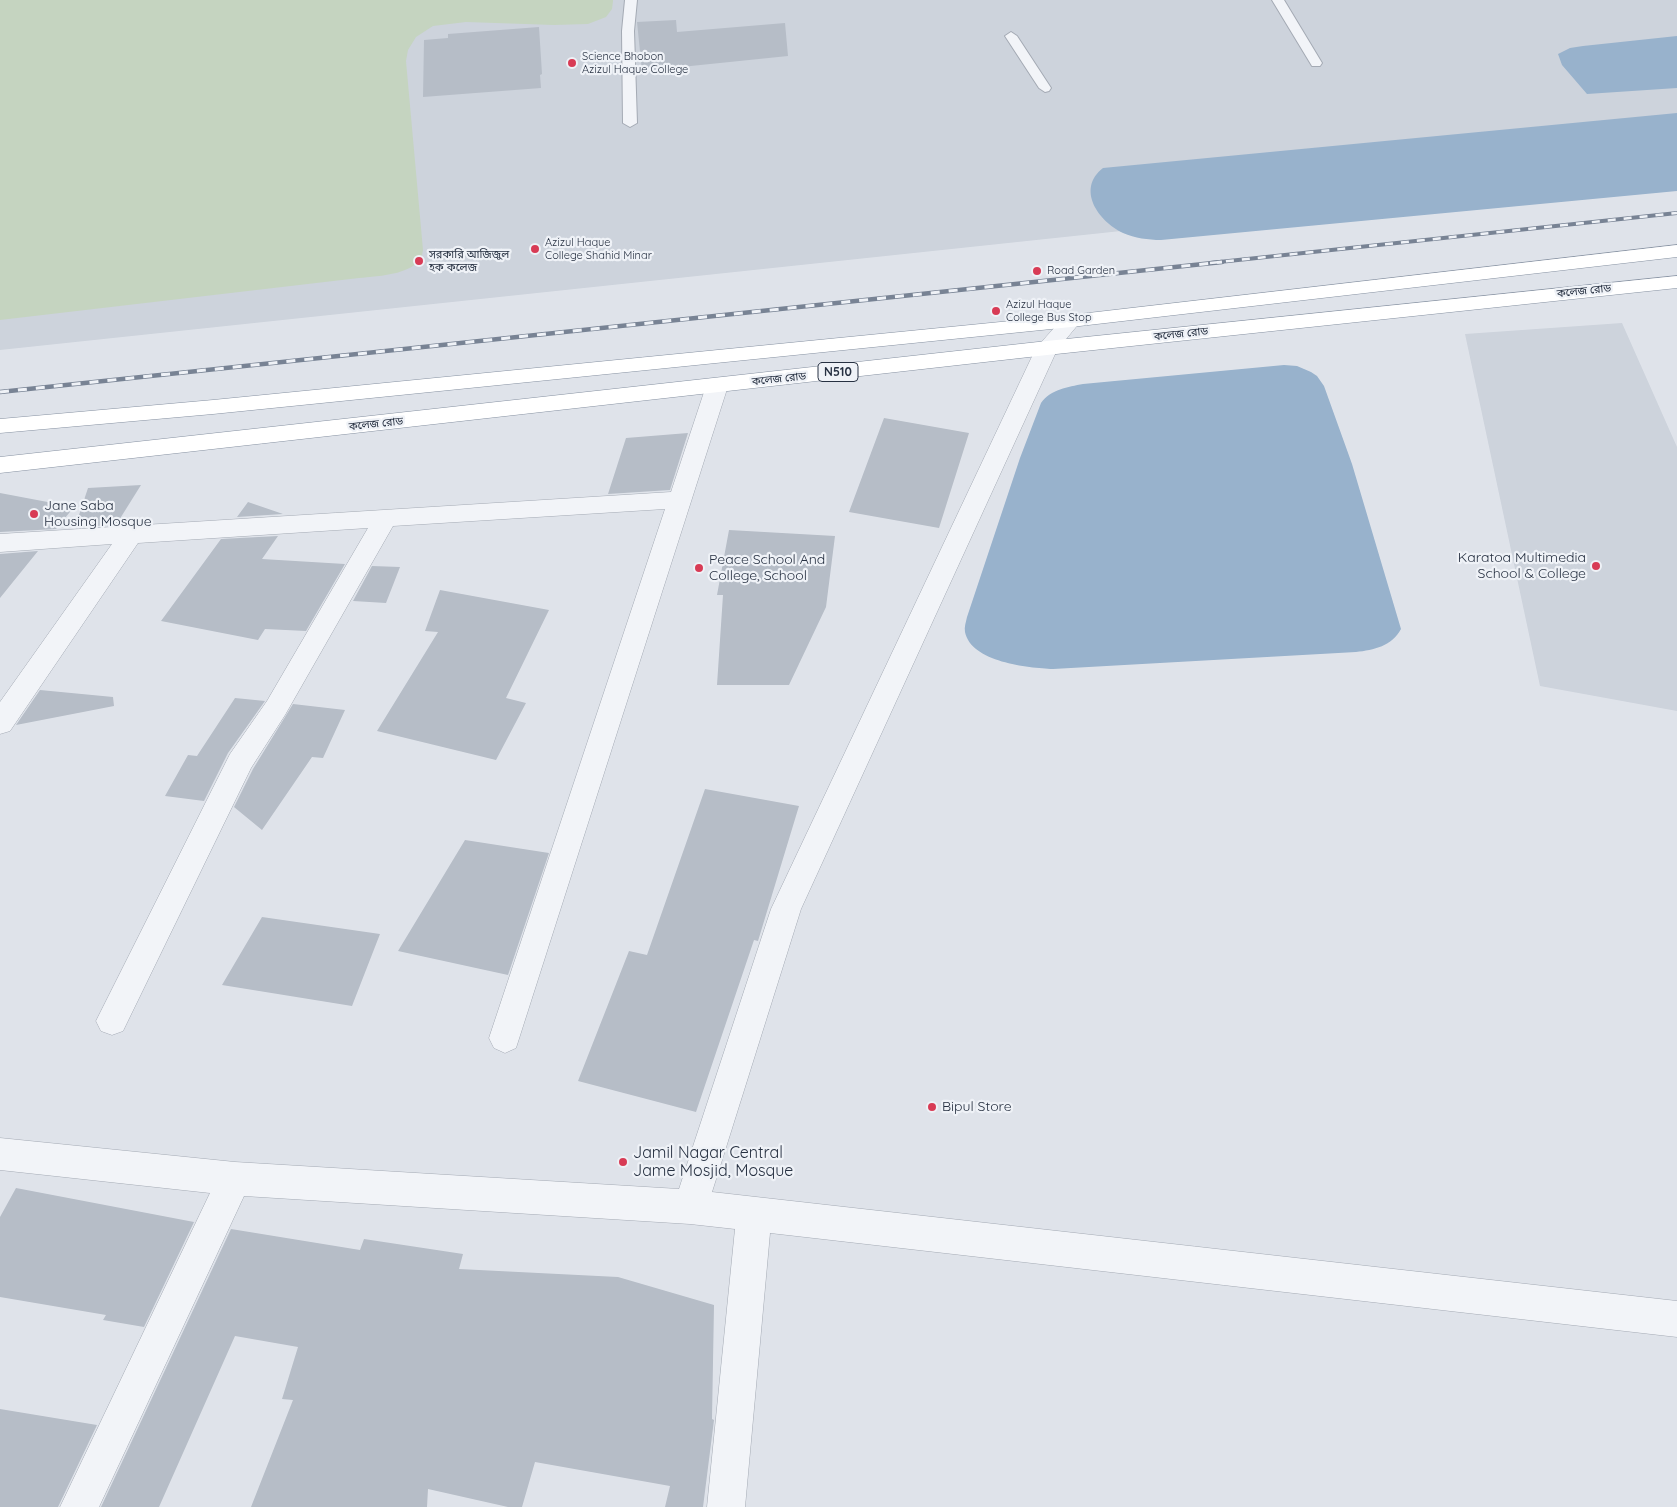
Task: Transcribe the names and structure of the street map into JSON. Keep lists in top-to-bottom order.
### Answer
{
  "streets": {
    "highway": ["কলেজ রোড", "N510"]
  },
  "places": [
    "Science Bhobon Azizul Haque College",
    "Azizul Haque College Shahid Minar",
    "সরকারি আজিজুল হক কলেজ",
    "Road Garden",
    "Azizul Haque College Bus Stop",
    "Jane Saba Housing Mosque",
    "Karatoa Multimedia School & College",
    "Peace School And College, School",
    "Bipul Store",
    "Jamil Nagar Central Jame Mosjid, Mosque"
  ]
}
